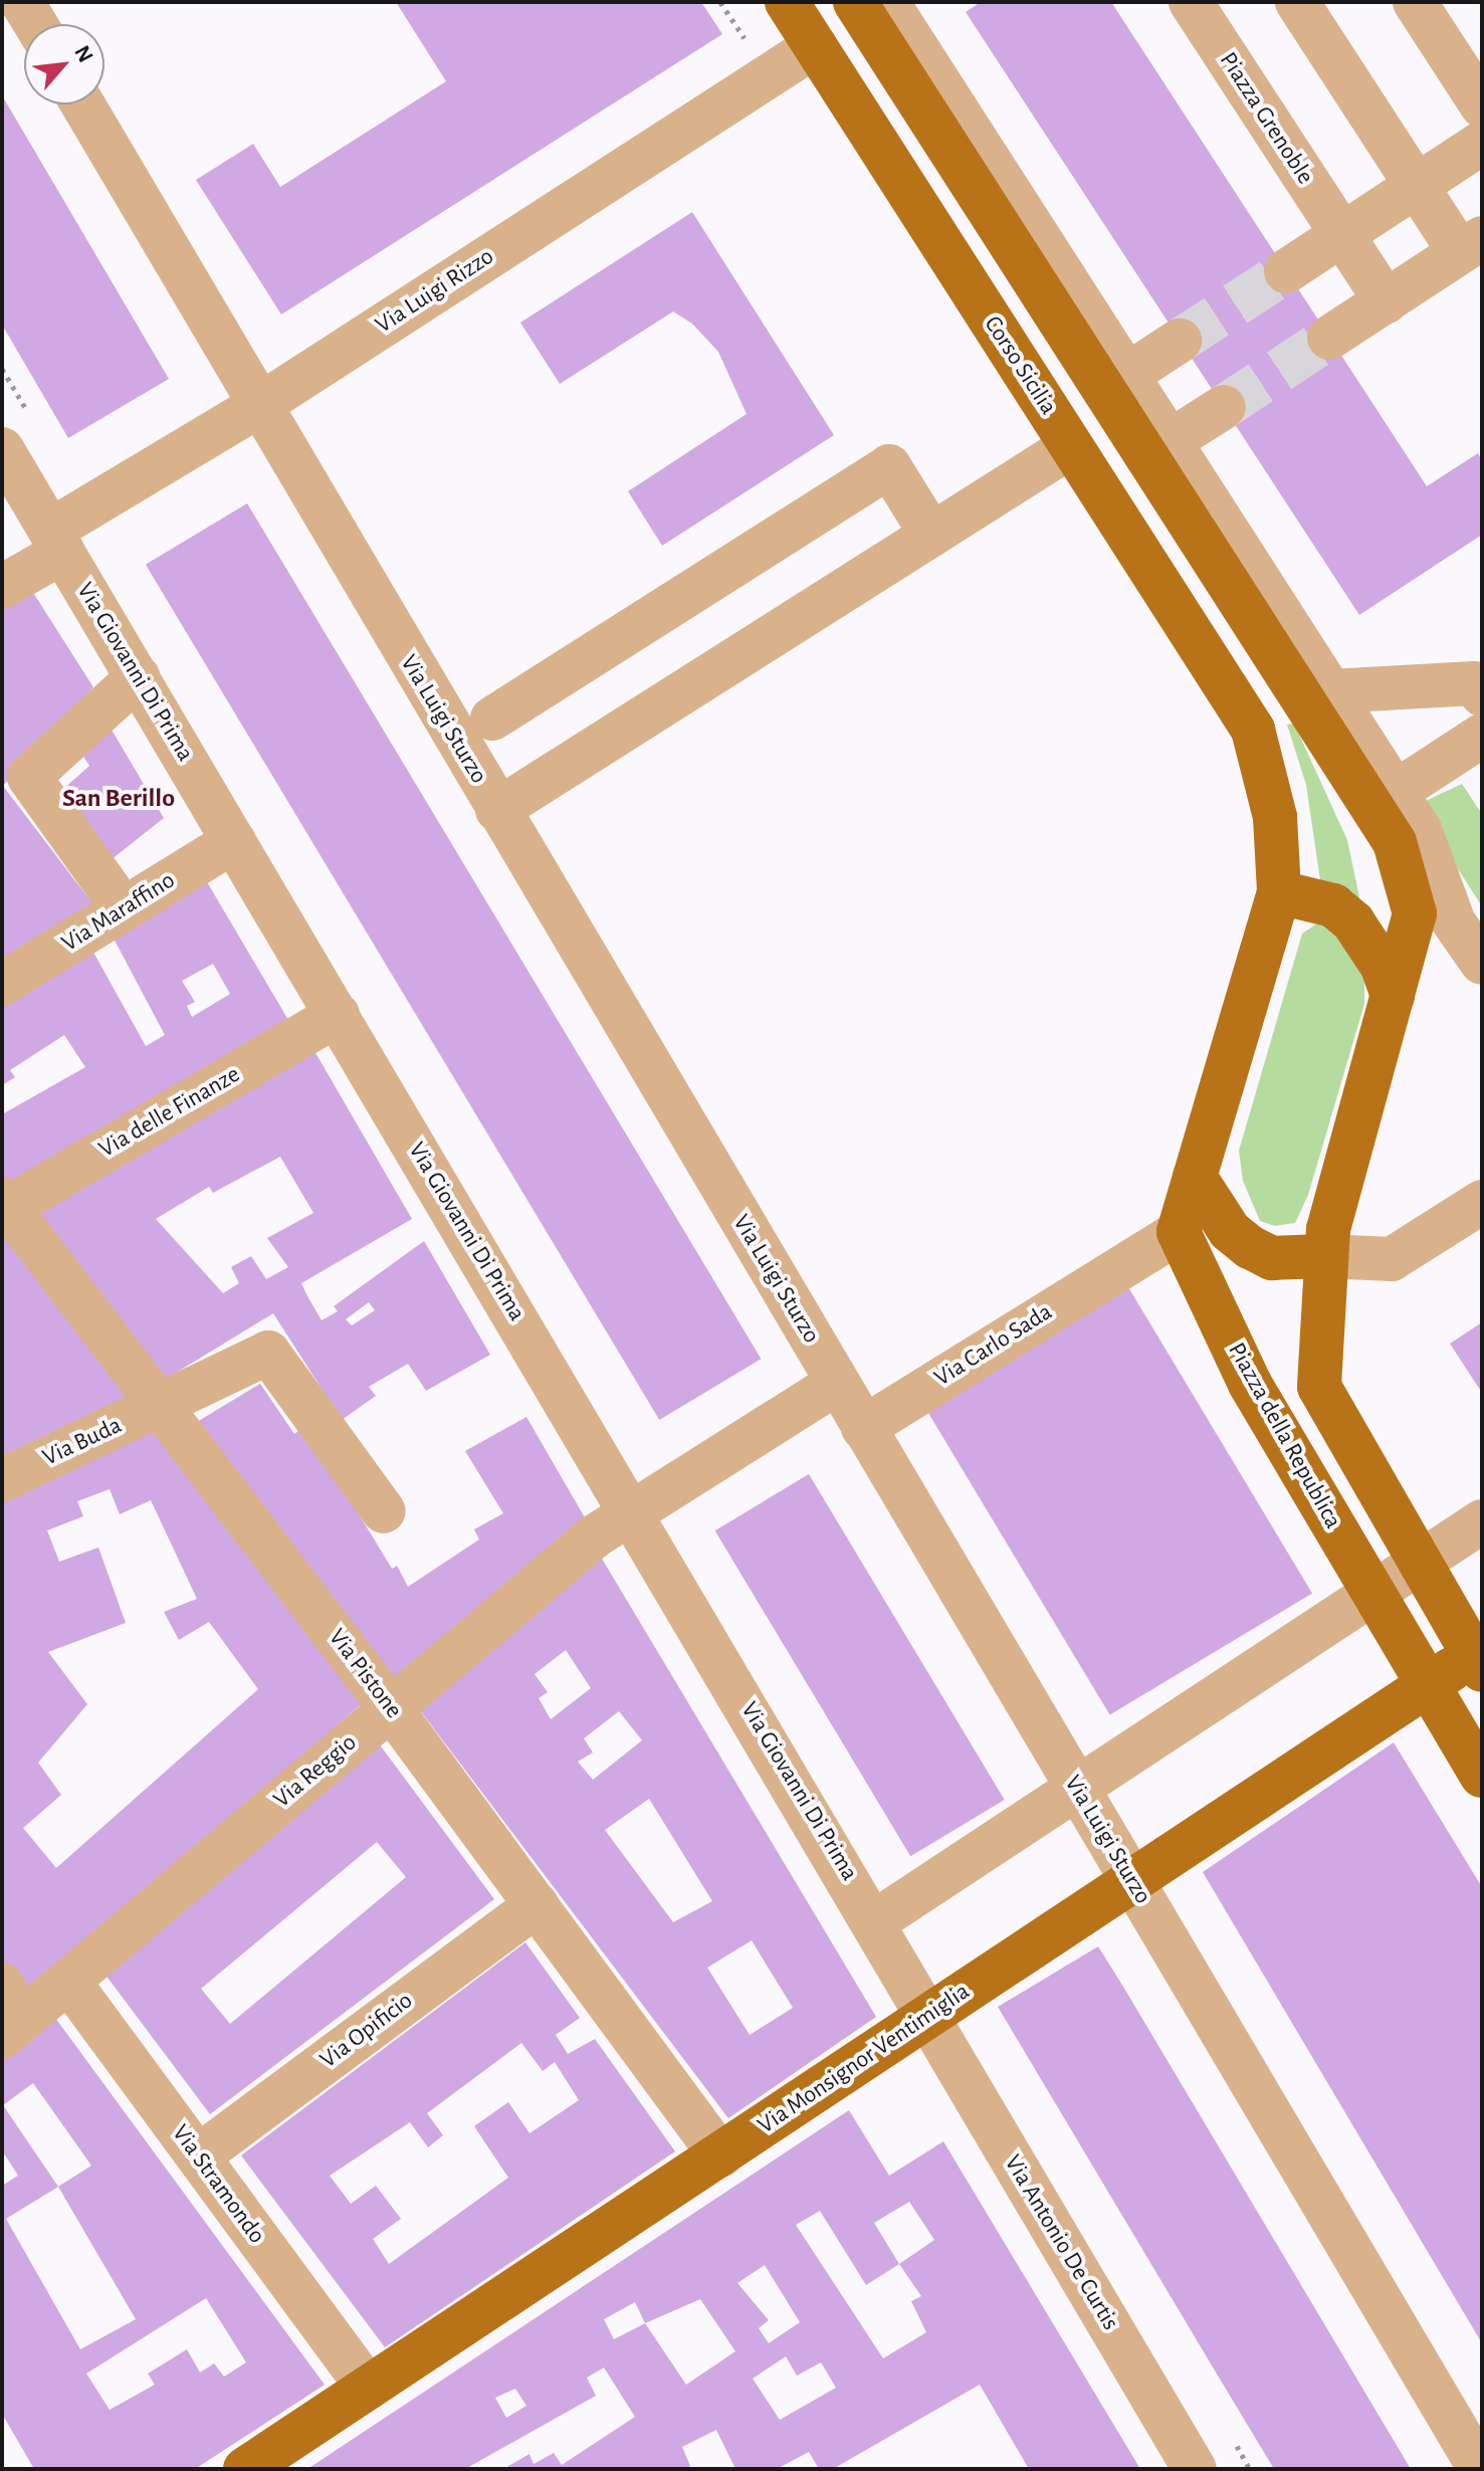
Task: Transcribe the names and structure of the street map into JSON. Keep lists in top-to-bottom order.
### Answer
{
  "streets": {
    "main road": ["Corso Sicilia", "Piazza della Republica", "Via Monsignor Ventimiglia"],
    "street": [
      "Piazza Grenoble",
      "Via Luigi Rizzo",
      "Via Giovanni Di Prima",
      "Via Luigi Sturzo",
      "Via Maraffino",
      "Via delle Finanze",
      "Via Carlo Sada",
      "Via Buda",
      "Via Pistone",
      "Via Reggio",
      "Via Opificio",
      "Via Stramondo",
      "Via Antonio De Curtis"
    ]
  },
  "crossings": [
    ["Via Luigi Rizzo", "Corso Sicilia"],
    ["Via Luigi Rizzo", "Via Giovanni Di Prima"],
    ["Via Luigi Rizzo", "Via Luigi Sturzo"],
    ["Via Giovanni Di Prima", "Via Maraffino"],
    ["Via Giovanni Di Prima", "Via delle Finanze"],
    ["Via Giovanni Di Prima", "Via Reggio"],
    ["Via Giovanni Di Prima", "Via Monsignor Ventimiglia"],
    ["Via Giovanni Di Prima", "Via Antonio De Curtis"],
    ["Via Luigi Sturzo", "Via Carlo Sada"],
    ["Via Luigi Sturzo", "Via Monsignor Ventimiglia"],
    ["Via delle Finanze", "Via Pistone"],
    ["Via Carlo Sada", "Piazza della Republica"],
    ["Piazza della Republica", "Via Monsignor Ventimiglia"],
    ["Via Buda", "Via Pistone"],
    ["Via Pistone", "Via Reggio"],
    ["Via Pistone", "Via Opificio"],
    ["Via Pistone", "Via Monsignor Ventimiglia"],
    ["Via Reggio", "Via Stramondo"],
    ["Via Opificio", "Via Stramondo"],
    ["Via Monsignor Ventimiglia", "Via Stramondo"],
    ["Via Monsignor Ventimiglia", "Via Antonio De Curtis"]
  ],
  "districts": ["San Berillo"],
  "north": "top right"
}
